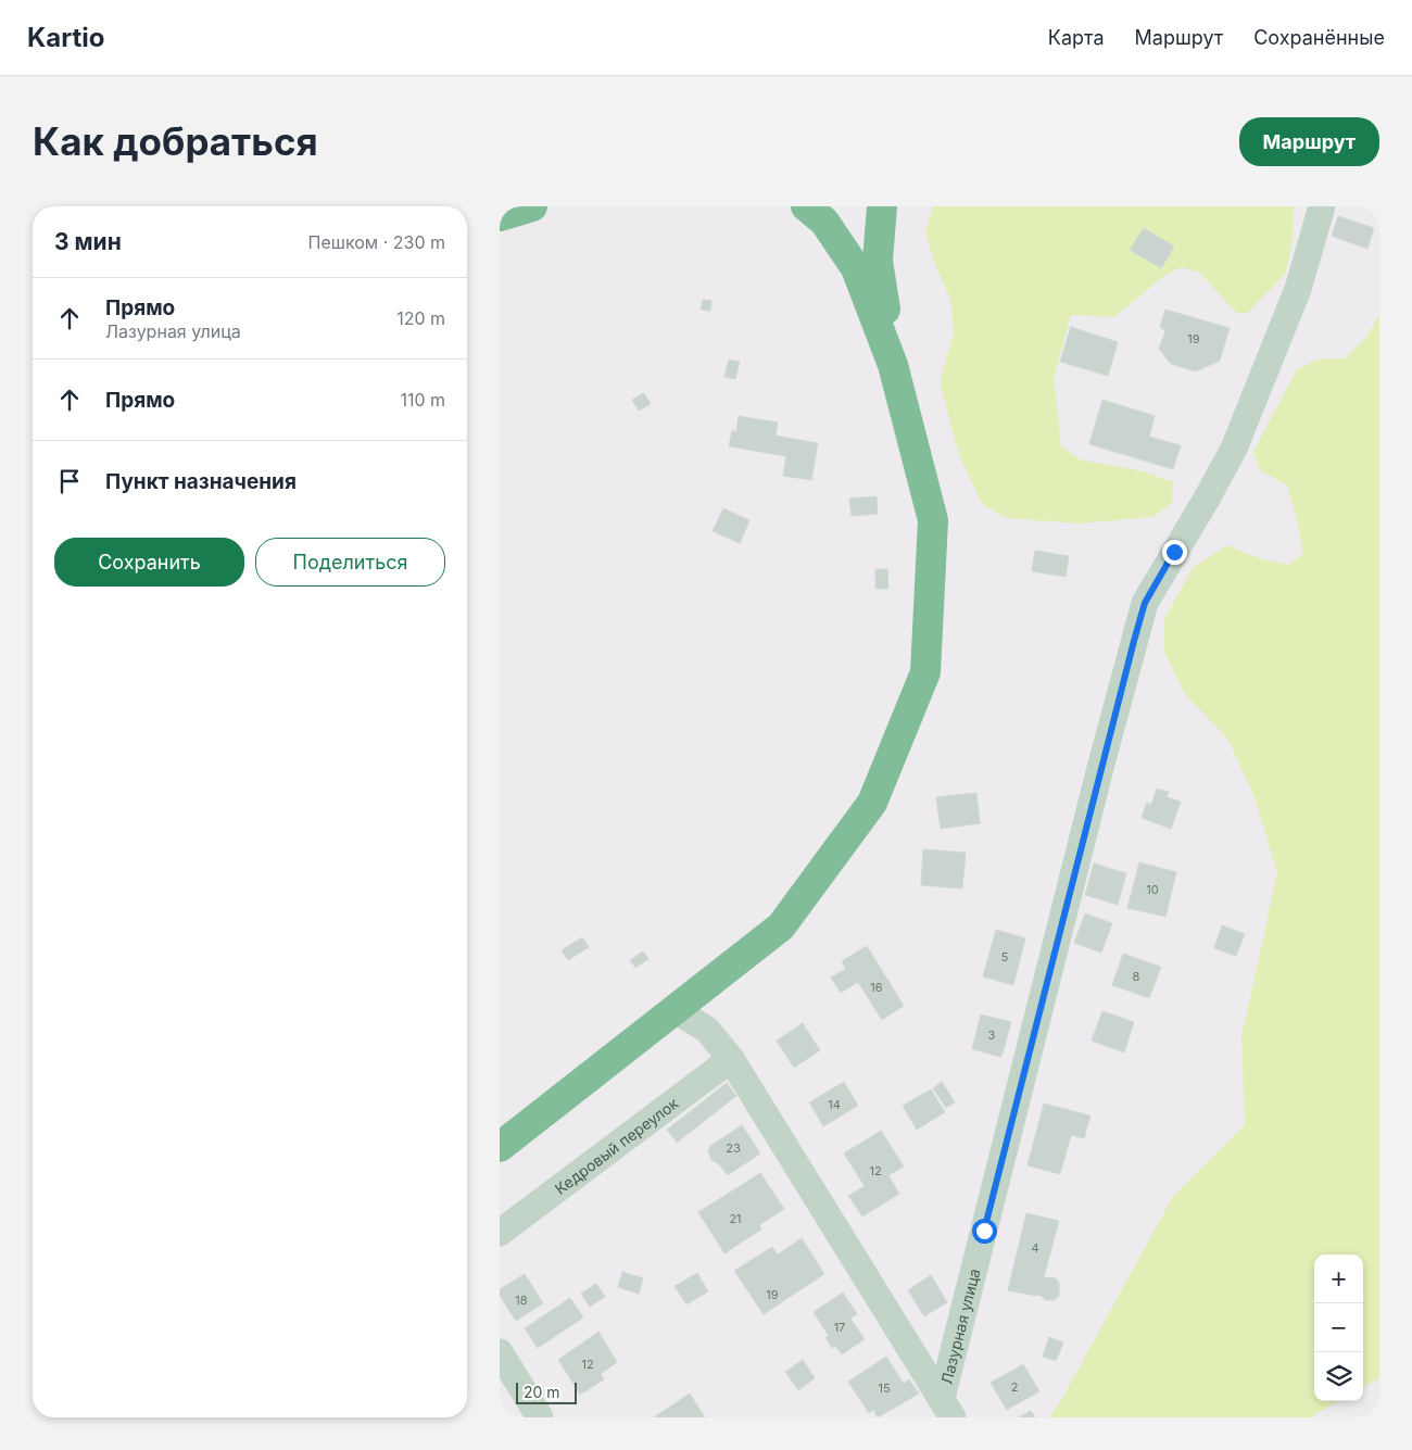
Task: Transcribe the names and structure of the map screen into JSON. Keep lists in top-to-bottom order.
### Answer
{
  "streets": {
    "street": ["Кедровый переулок", "Лазурная улица"]
  },
  "house_numbers": [
    "19",
    "10",
    "5",
    "8",
    "16",
    "3",
    "14",
    "23",
    "12",
    "21",
    "4",
    "19",
    "18",
    "17",
    "12",
    "2",
    "15"
  ],
  "scale_bar": "20 m",
  "page": {
    "header": "Kartio",
    "nav": ["Карта", "Маршрут", "Сохранённые"],
    "buttons": [
      "Маршрут",
      ["Сохранить", "Поделиться"]
    ],
    "title": "Как добраться",
    "heading": ["3 мин", "Пешком · 230 m"],
    "list": [
      ["Прямо", "Лазурная улица", "120 m"],
      ["Прямо", "110 m"],
      "Пункт назначения"
    ],
    "map_buttons": ["+", "−"],
    "scale": "20 m"
  }
}
